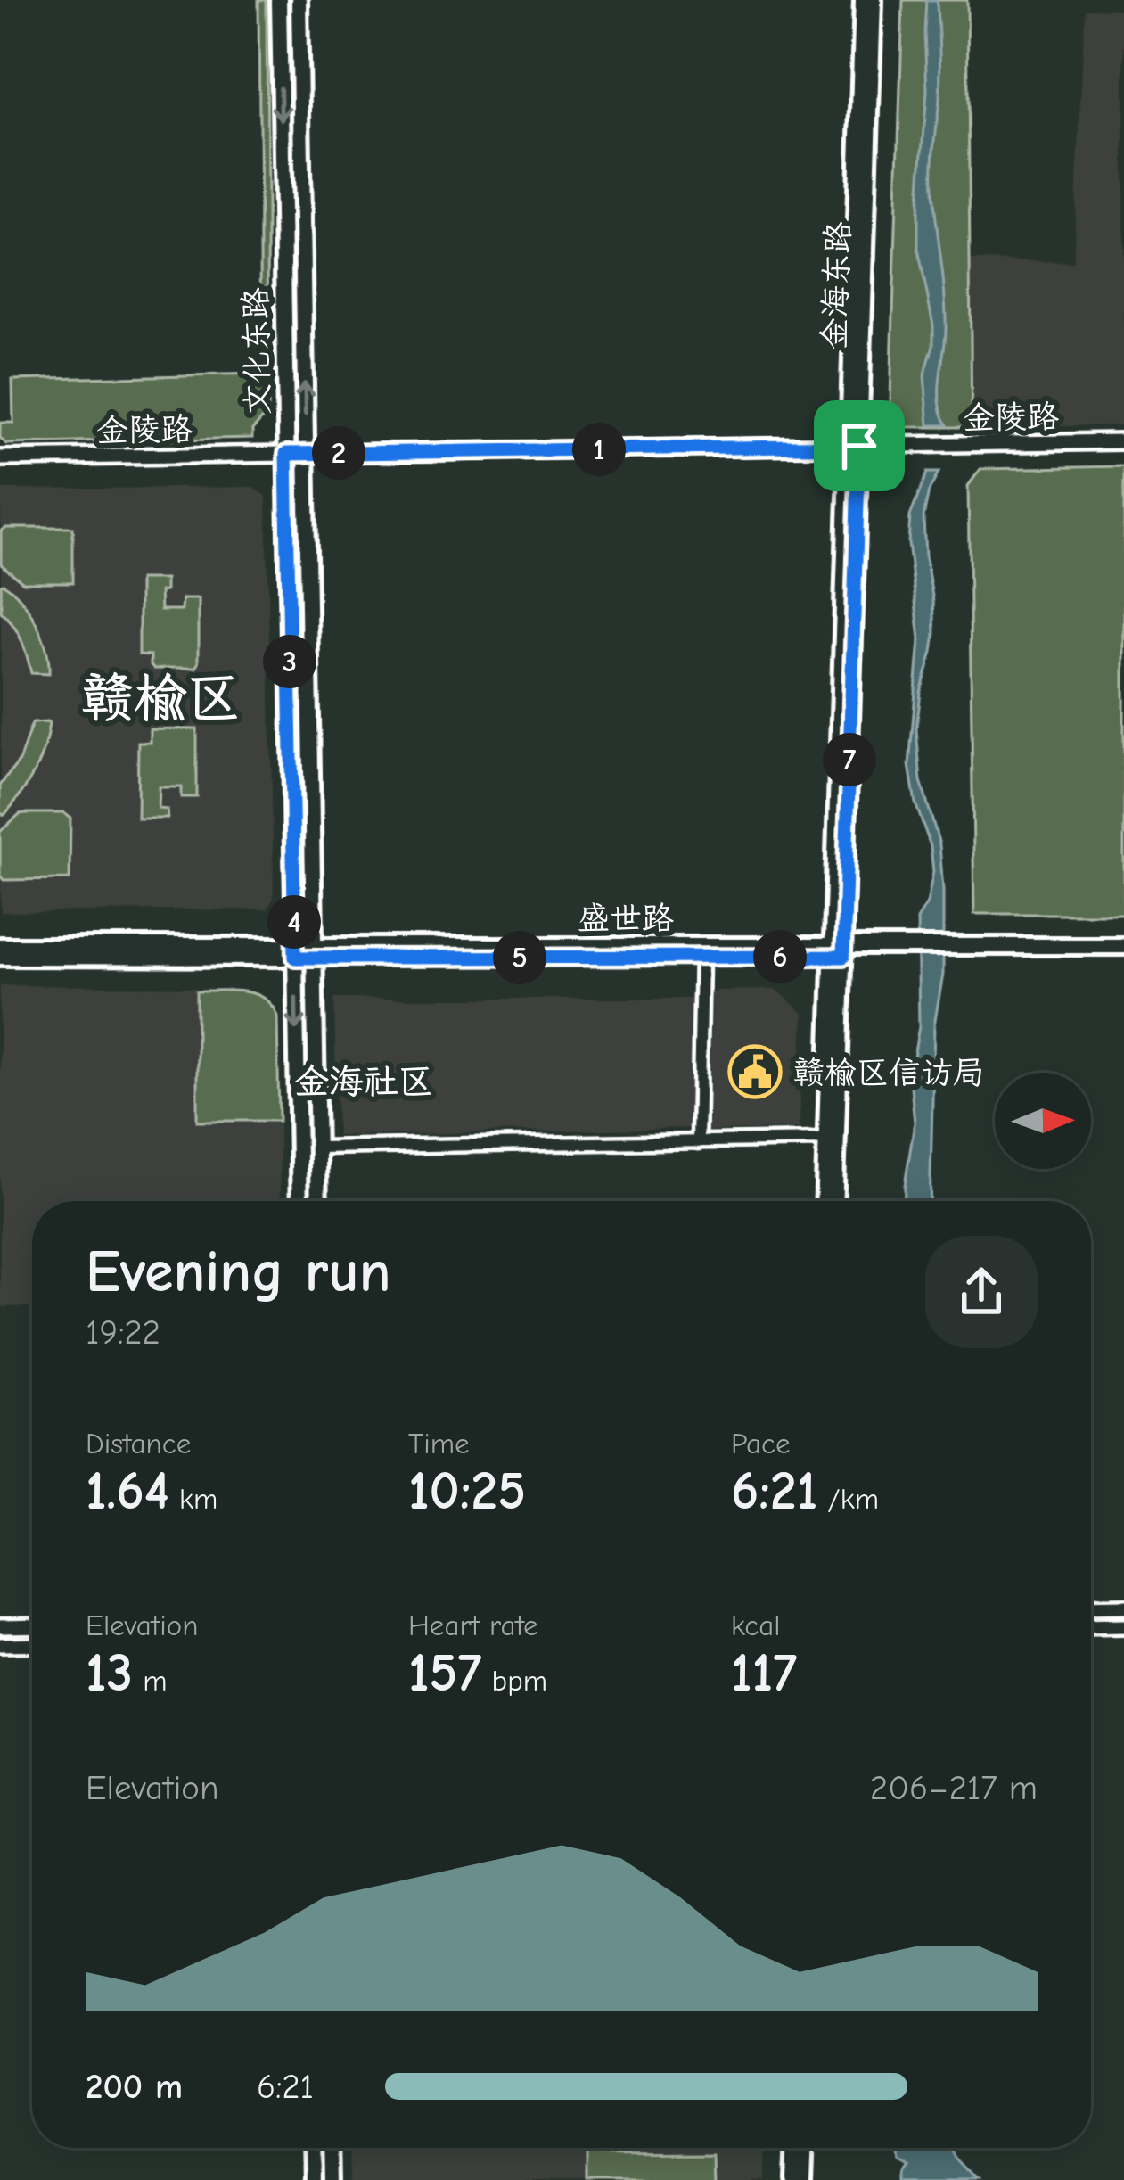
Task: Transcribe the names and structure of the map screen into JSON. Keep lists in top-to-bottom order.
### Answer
{
  "streets": {
    "main road": ["金海东路", "文化东路", "盛世路"],
    "street": ["金陵路"]
  },
  "crossings": [
    ["金海东路", "金陵路"],
    ["金海东路", "盛世路"],
    ["文化东路", "金陵路"],
    ["文化东路", "盛世路"]
  ],
  "districts": ["赣榆区", "金海社区"],
  "places": {
    "public building": ["赣榆区信访局"]
  },
  "north": "right",
  "page": {
    "pins": [
      "1",
      "2",
      "3",
      "7",
      "4",
      "6",
      "5"
    ],
    "heading": ["Evening run", "19:22"],
    "stats": [
      ["Distance", "1.64 km"],
      ["Time", "10:25"],
      ["Pace", "6:21 /km"],
      ["Elevation", "13 m"],
      ["Heart rate", "157 bpm"],
      ["kcal", "117"]
    ],
    "chart": ["Elevation", "206–217 m"],
    "list": [
      {
        "name": "200 m",
        "note": "6:21"
      }
    ]
  }
}
